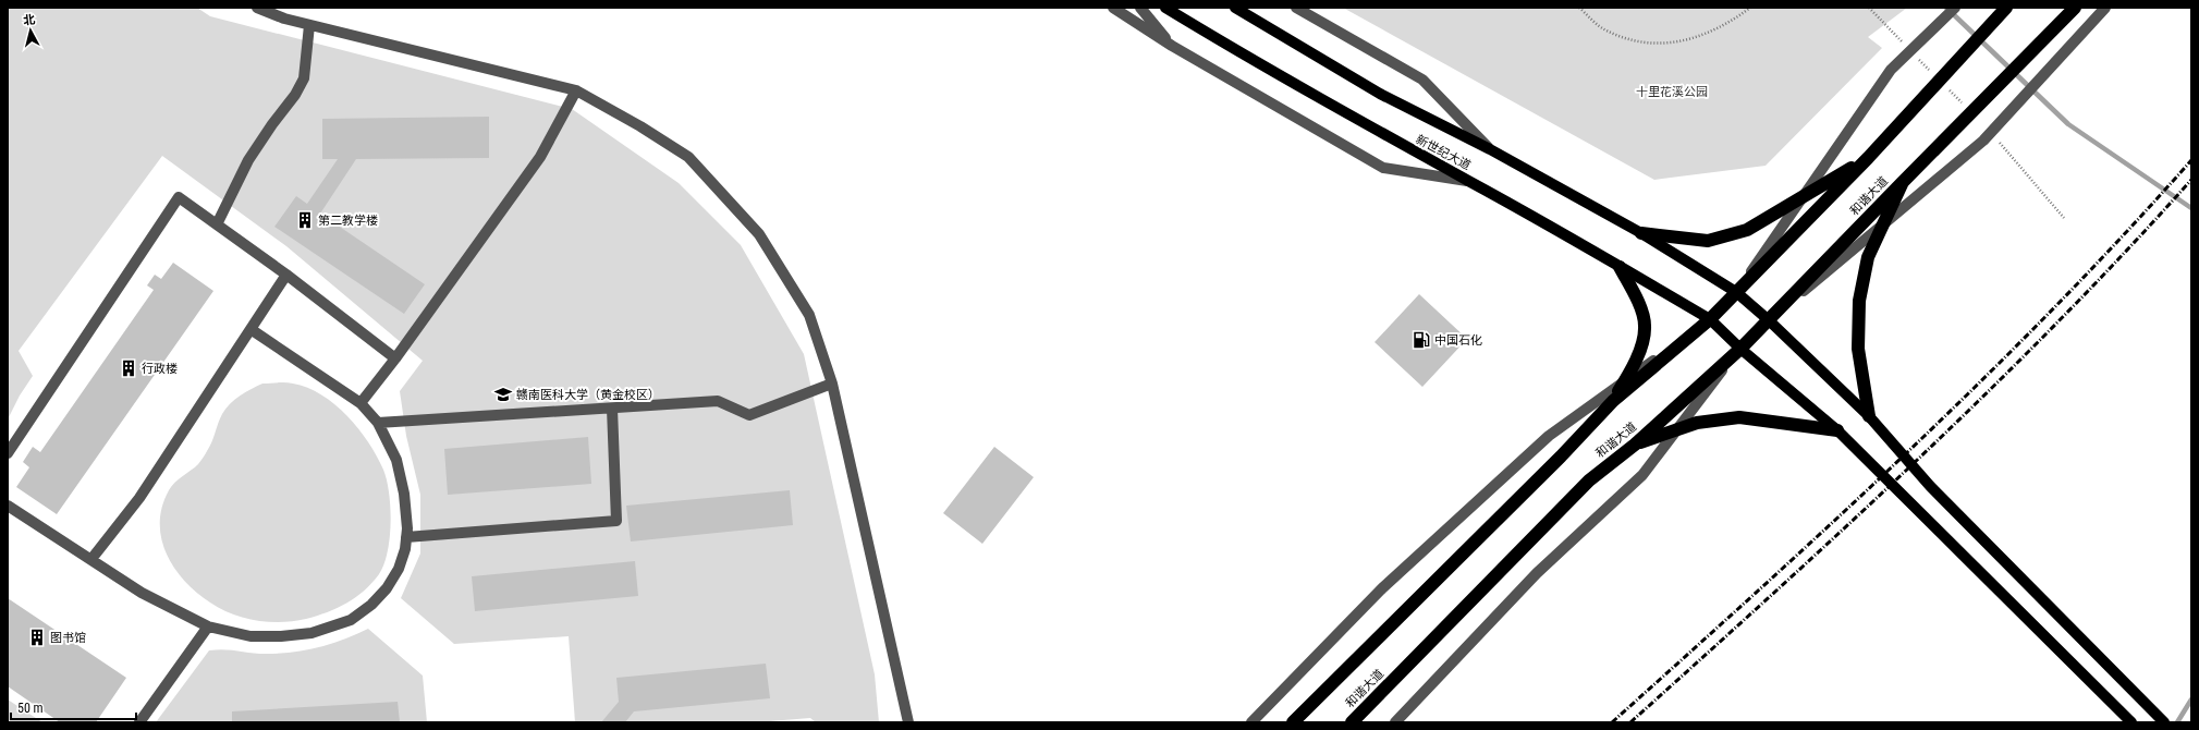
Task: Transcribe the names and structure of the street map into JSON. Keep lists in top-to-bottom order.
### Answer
{
  "streets": {
    "highway": ["和谐大道"],
    "main road": ["新世纪大道"]
  },
  "crossings": [
    ["新世纪大道", "和谐大道"]
  ],
  "parks": ["十里花溪公园"],
  "places": {
    "building": ["第二教学楼", "行政楼", "图书馆"],
    "fuel station": ["中国石化"],
    "school or university": ["赣南医科大学（黄金校区）"]
  },
  "scale_bar": "50 m",
  "north": "top"
}
